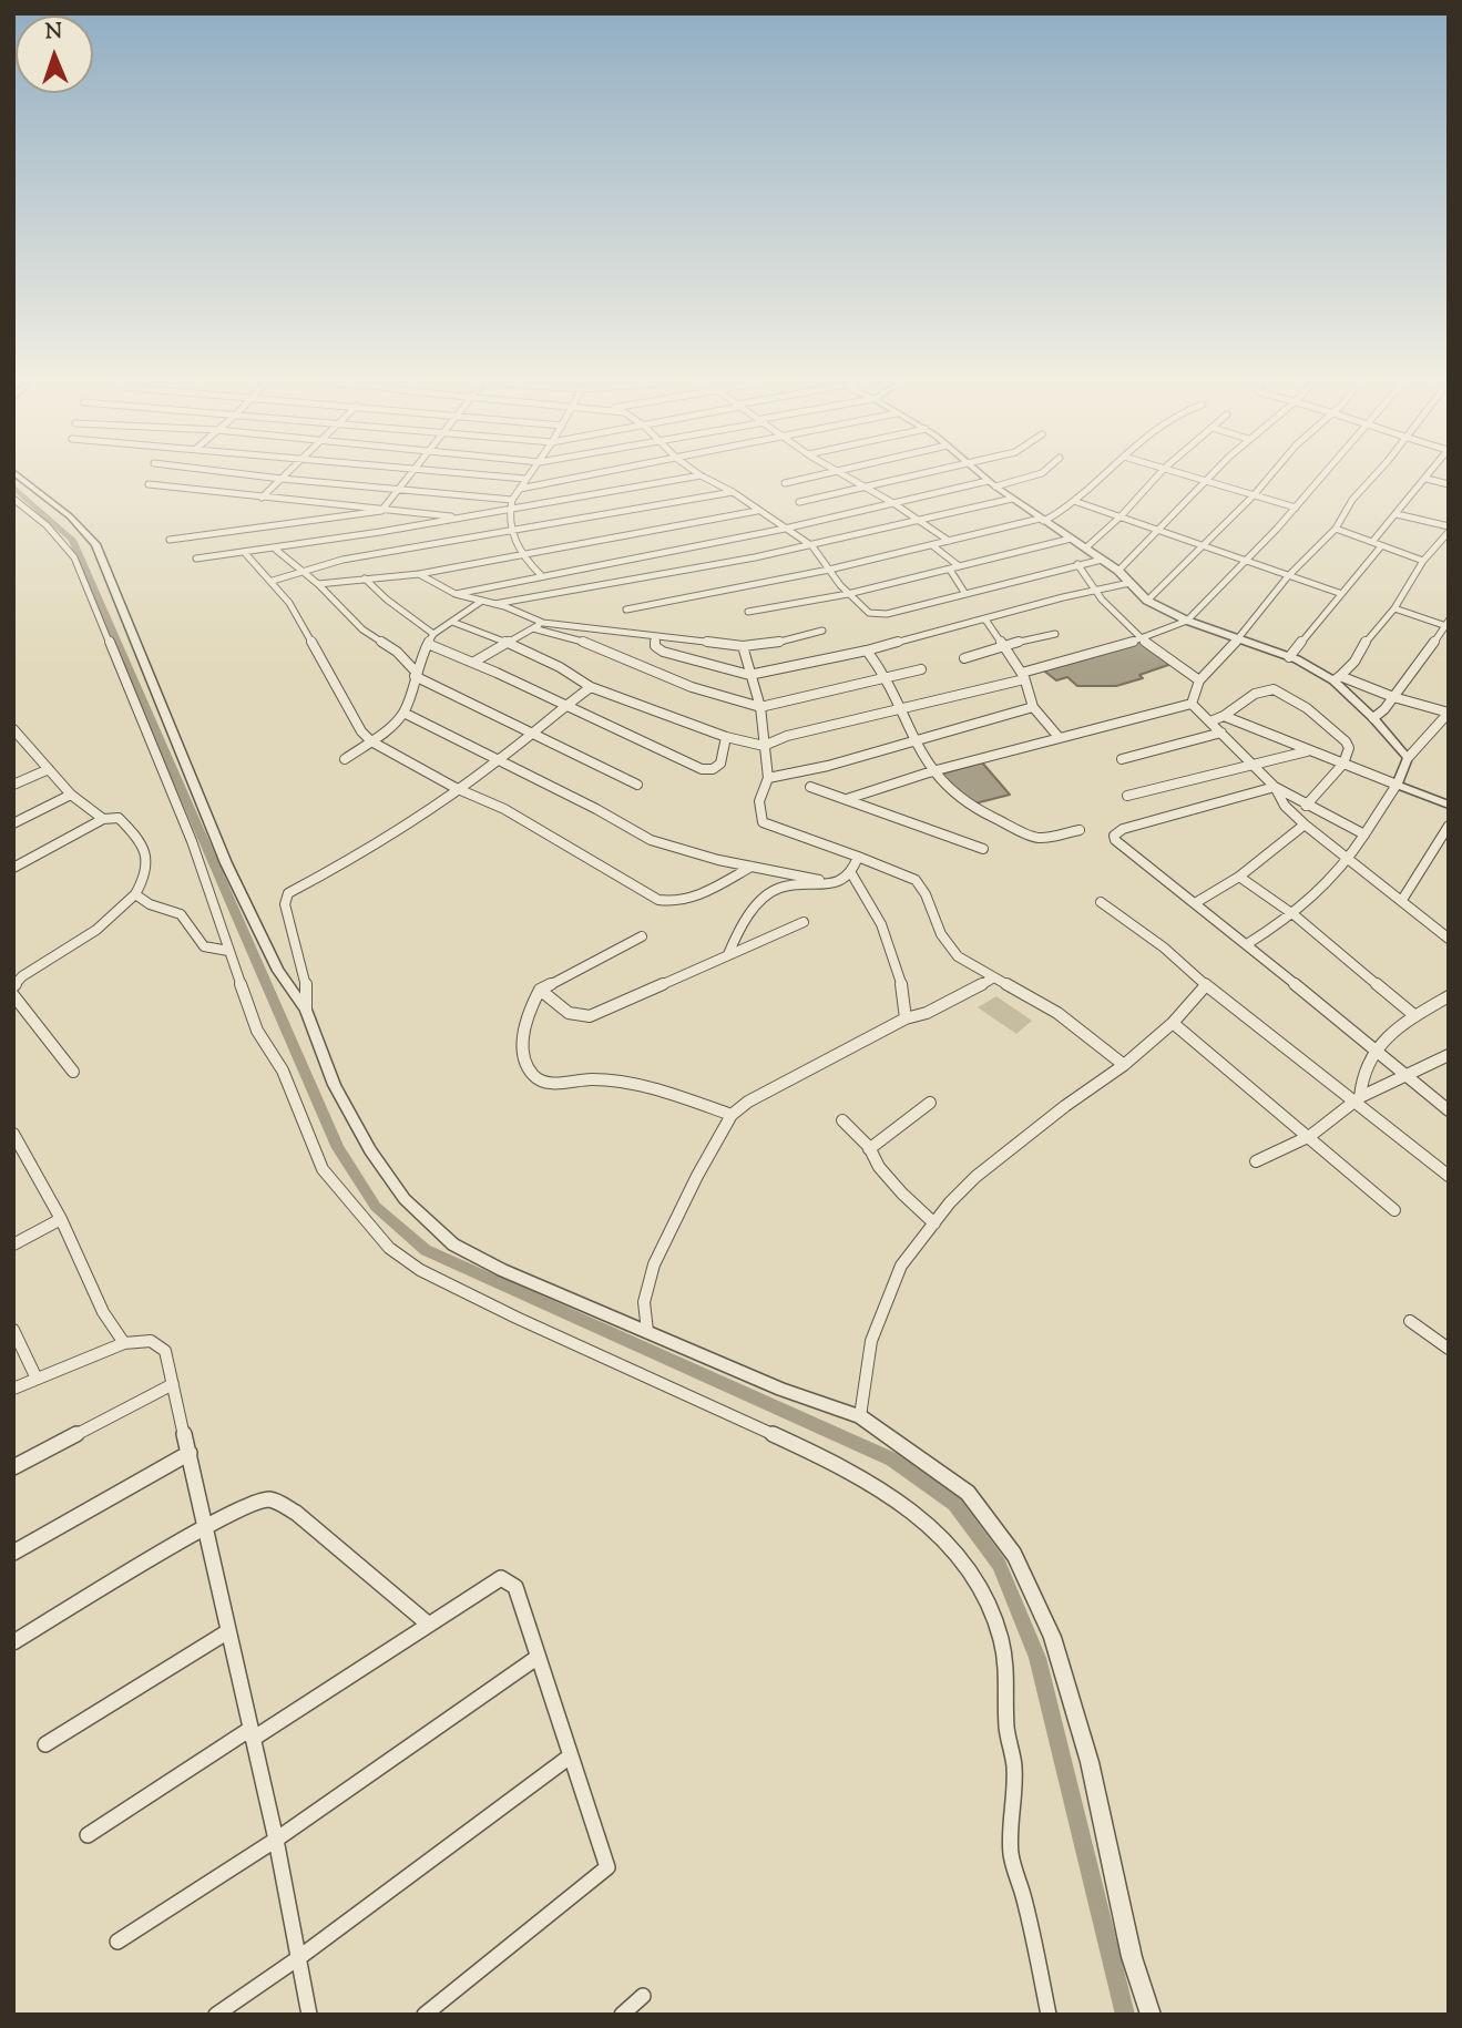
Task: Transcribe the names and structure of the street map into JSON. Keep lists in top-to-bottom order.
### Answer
{
  "north": "top"
}
